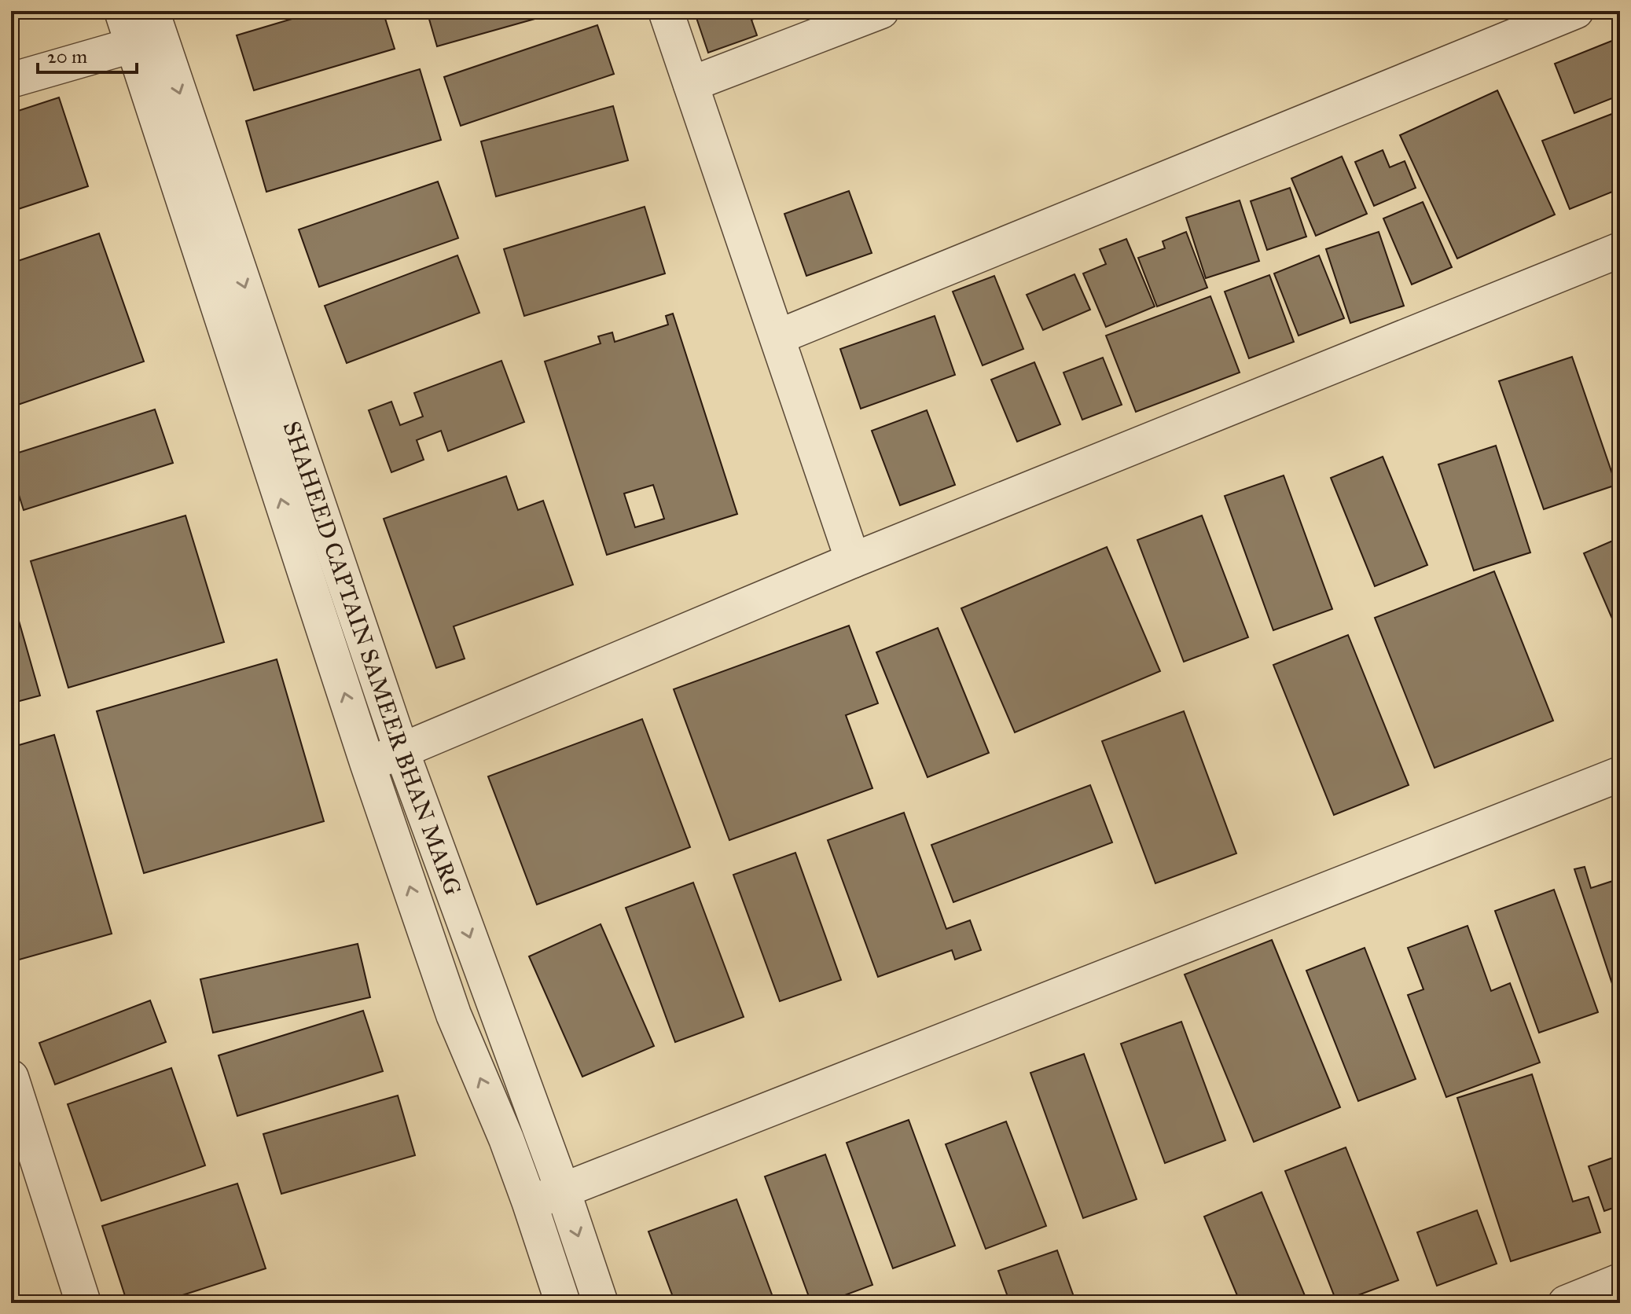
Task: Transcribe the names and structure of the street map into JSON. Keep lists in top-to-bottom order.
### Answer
{
  "streets": {
    "street": ["SHAHEED CAPTAIN SAMEER BHAN MARG"]
  },
  "scale_bar": "20 m"
}
